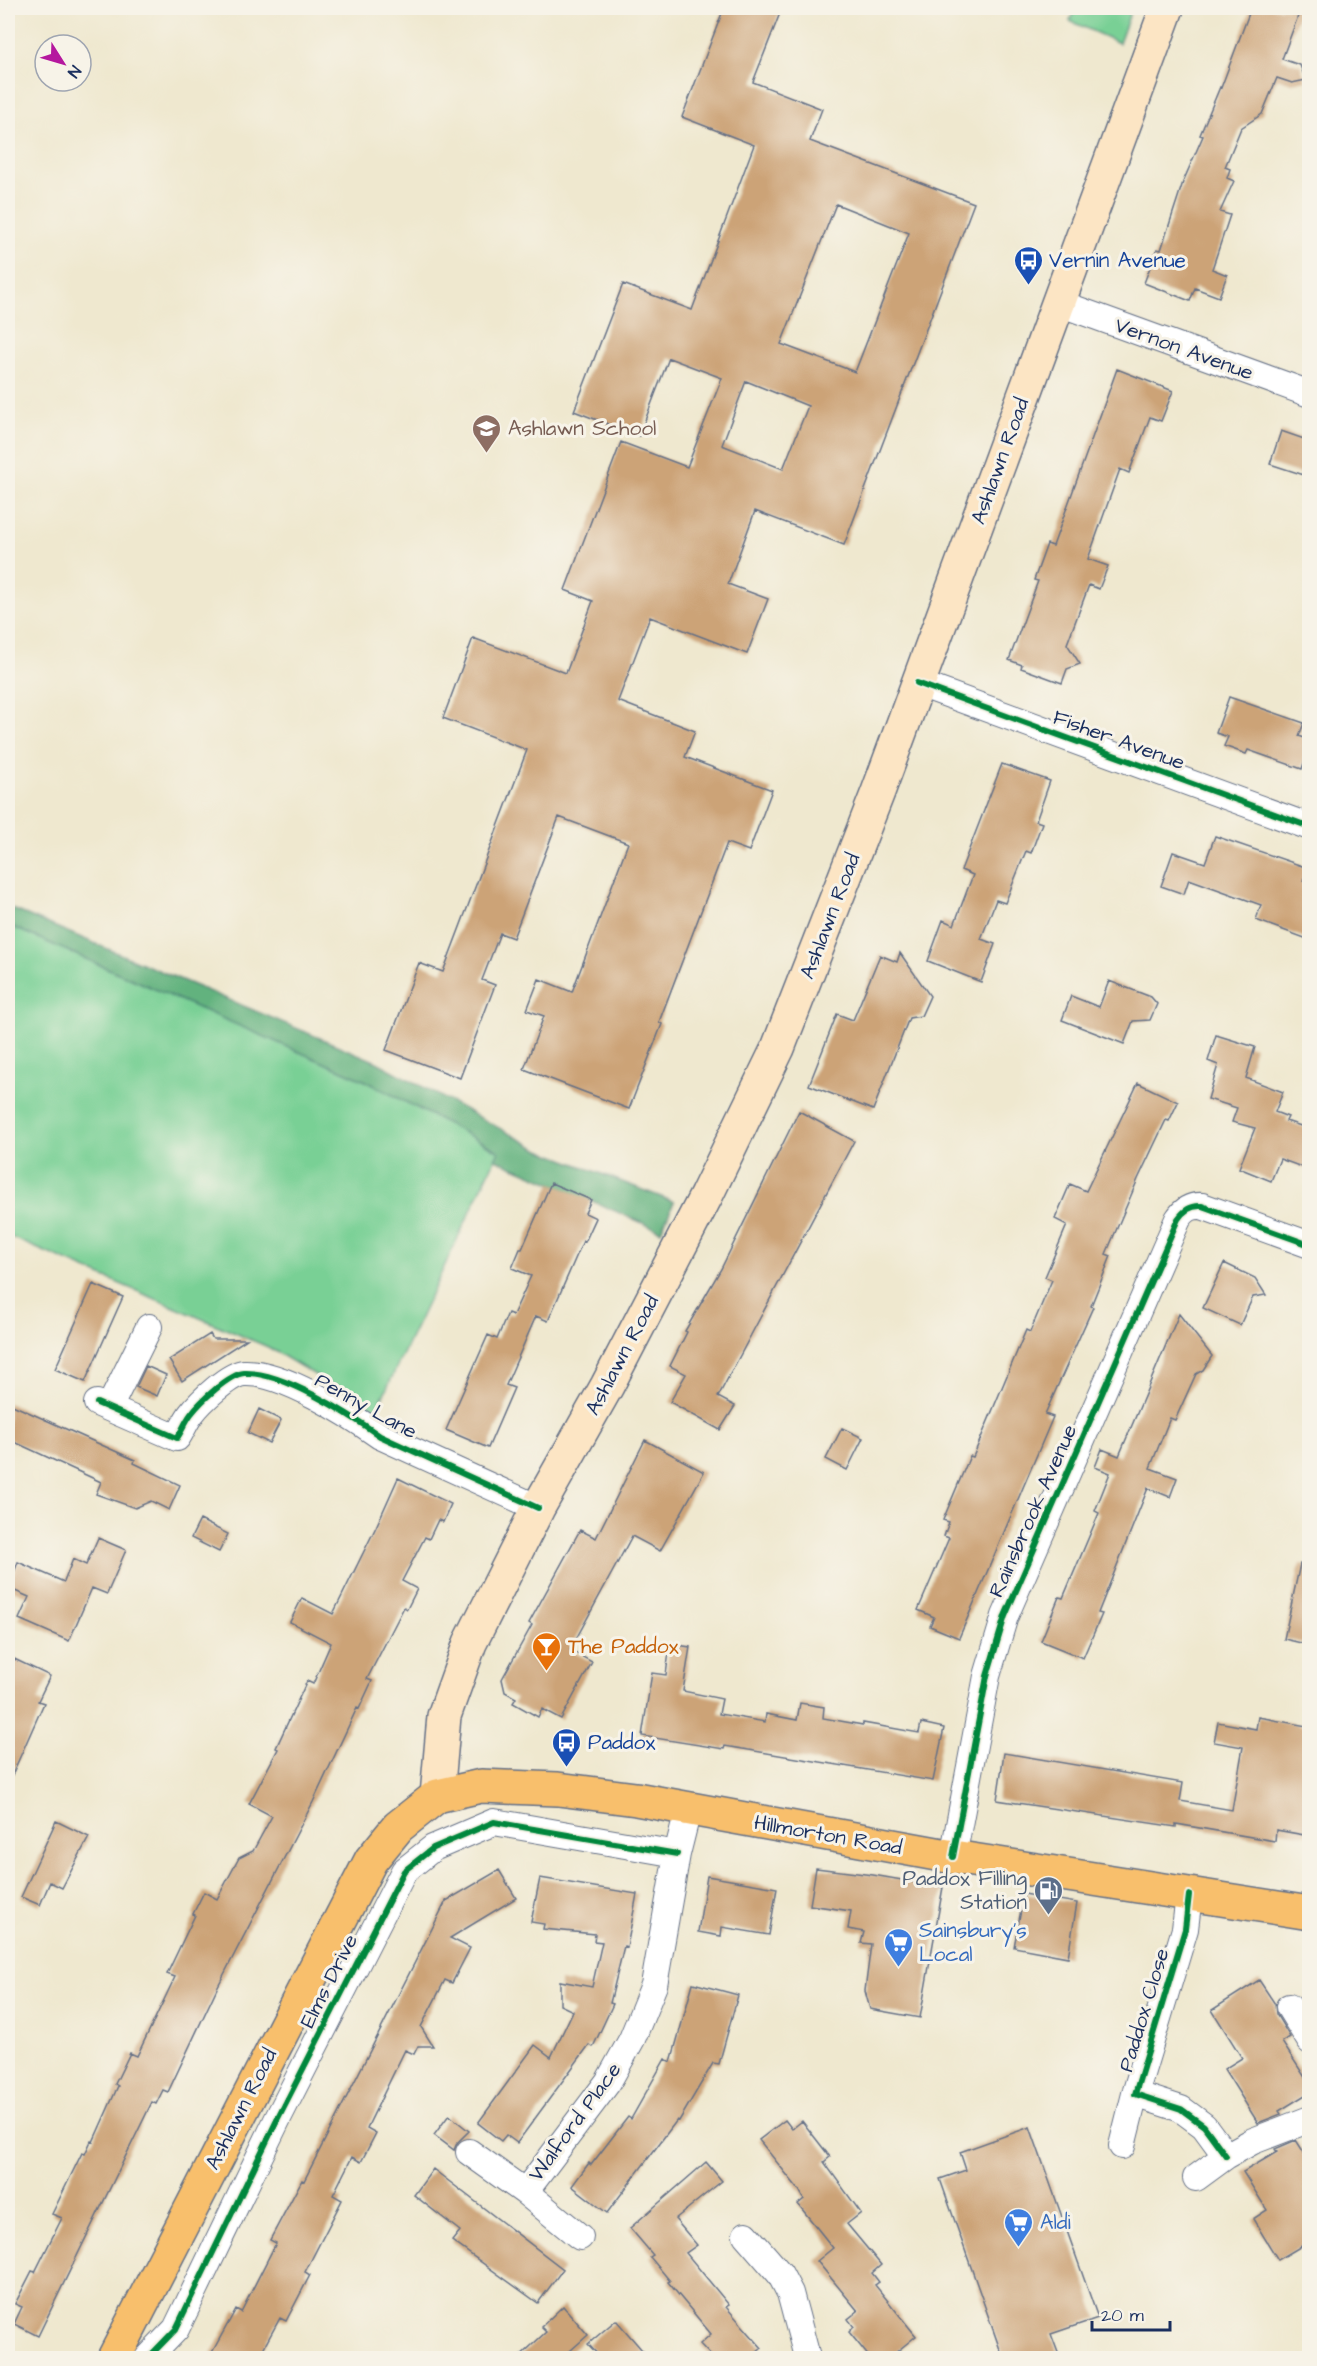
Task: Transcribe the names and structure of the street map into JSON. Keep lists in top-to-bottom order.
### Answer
{
  "streets": {
    "highway": ["Ashlawn Road", "Hillmorton Road"],
    "street": [
      "Vernon Avenue",
      "Fisher Avenue",
      "Penny Lane",
      "Rainsbrook Avenue",
      "Elms Drive",
      "Paddox Close",
      "Walford Place"
    ]
  },
  "crossings": [
    ["Vernon Avenue", "Ashlawn Road"],
    ["Ashlawn Road", "Fisher Avenue"],
    ["Ashlawn Road", "Penny Lane"],
    ["Ashlawn Road", "Hillmorton Road"],
    ["Rainsbrook Avenue", "Hillmorton Road"],
    ["Hillmorton Road", "Paddox Close"],
    ["Hillmorton Road", "Walford Place"],
    ["Elms Drive", "Walford Place"]
  ],
  "places": {
    "bus stop": ["Vernin Avenue", "Paddox"],
    "school or university": ["Ashlawn School"],
    "bar": ["The Paddox"],
    "fuel station": ["Paddox Filling Station"],
    "supermarket": ["Sainsbury's Local", "Aldi"]
  },
  "scale_bar": "20 m",
  "north": "bottom right"
}
